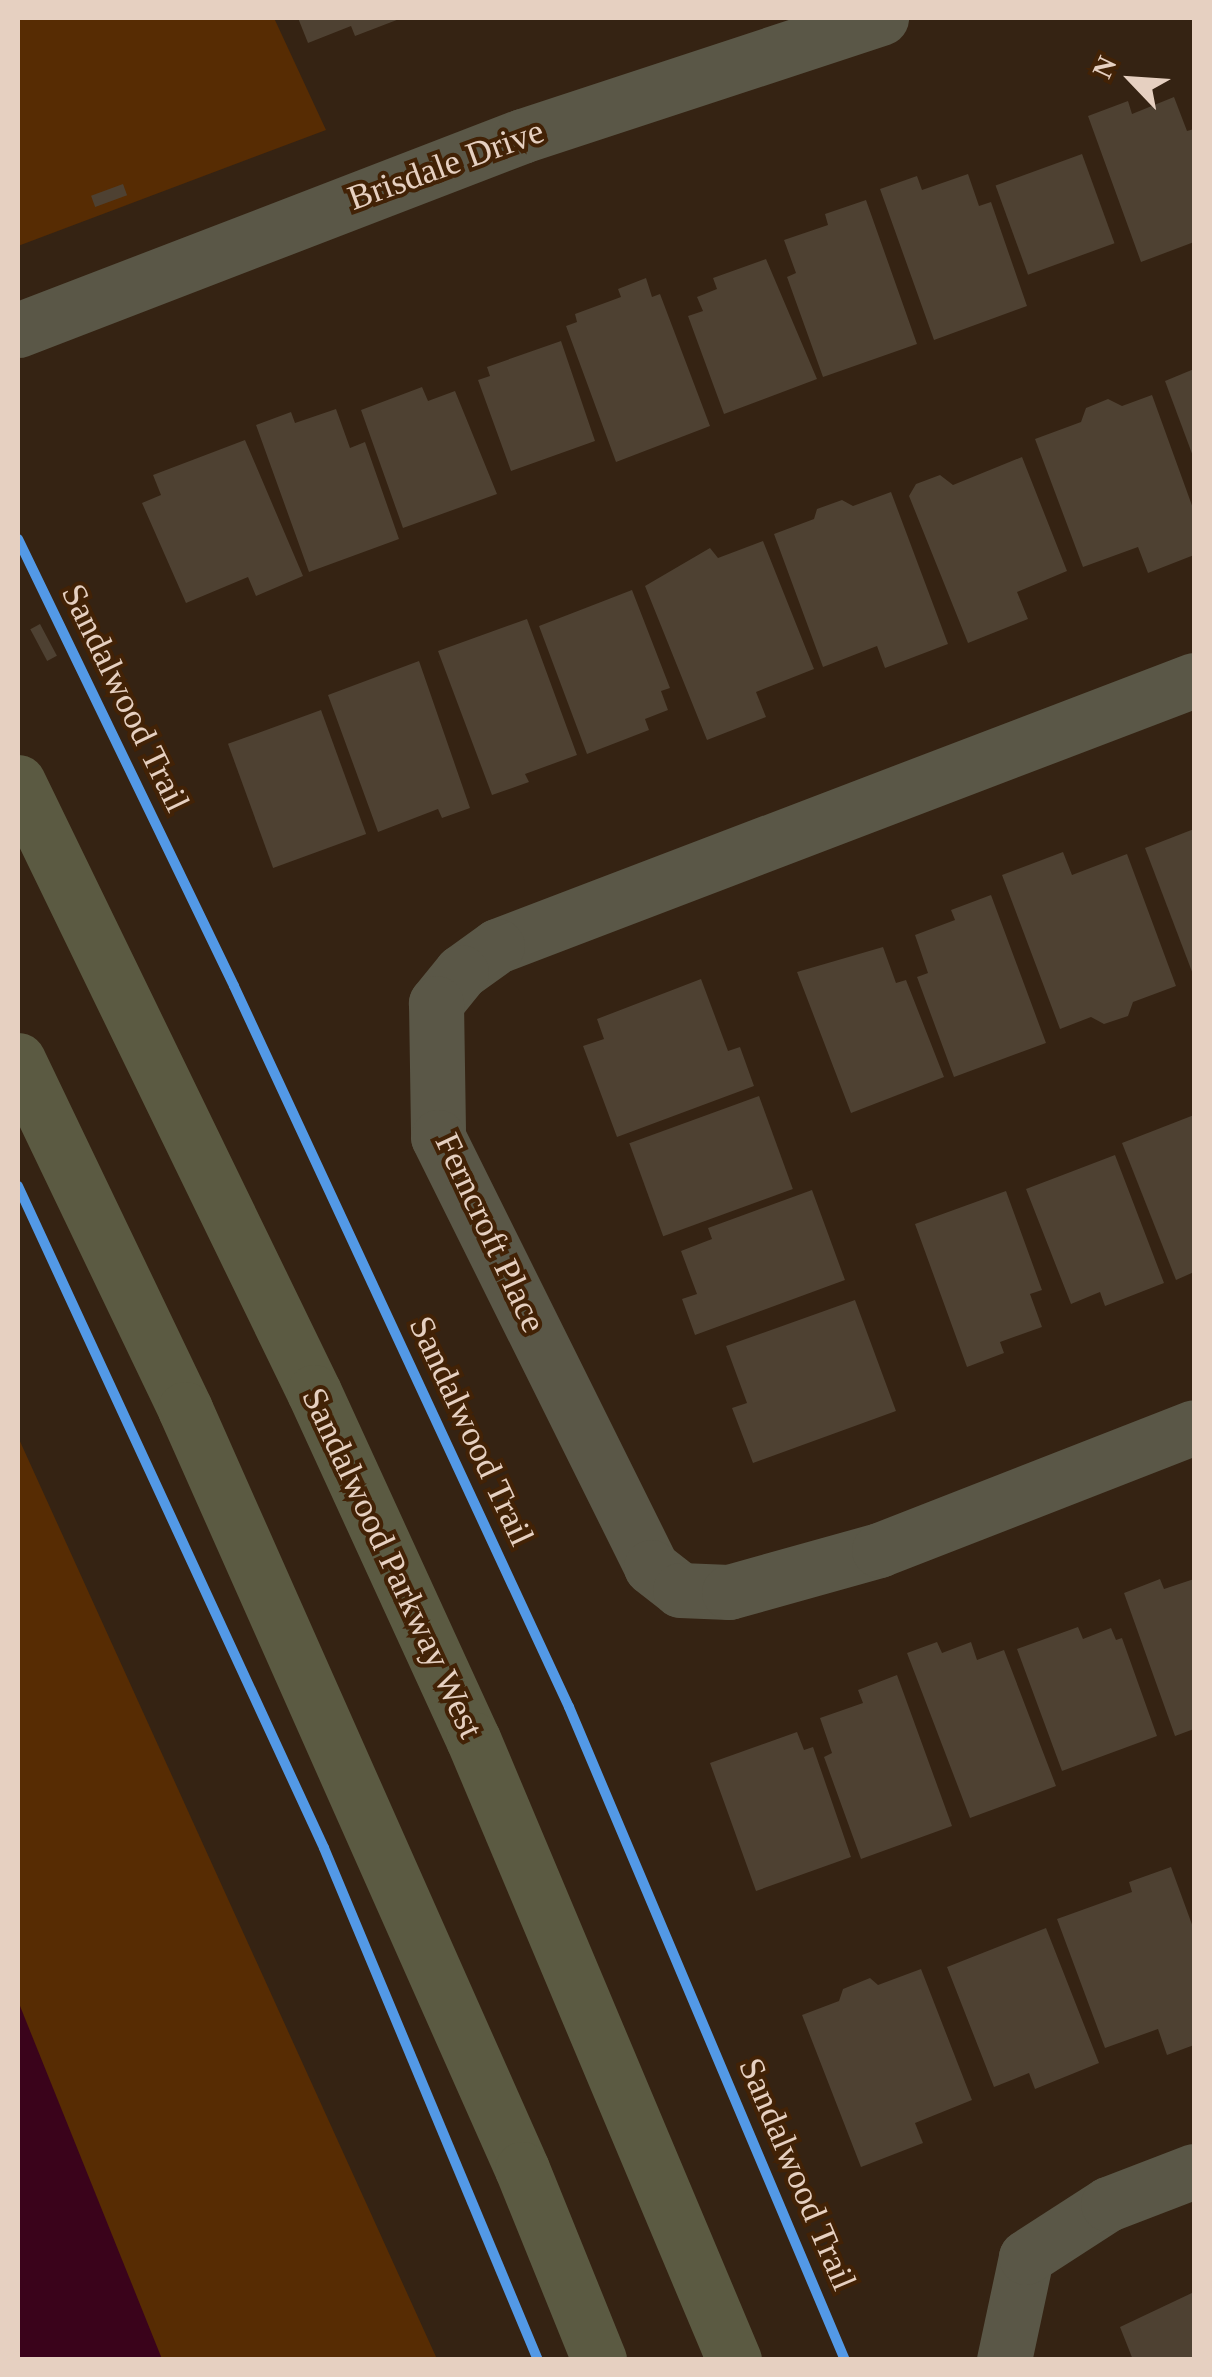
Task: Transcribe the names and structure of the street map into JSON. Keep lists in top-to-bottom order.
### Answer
{
  "streets": {
    "main road": ["Sandalwood Parkway West"],
    "street": ["Brisdale Drive", "Ferncroft Place"],
    "cycle path": ["Sandalwood Trail"]
  },
  "north": "top left"
}
